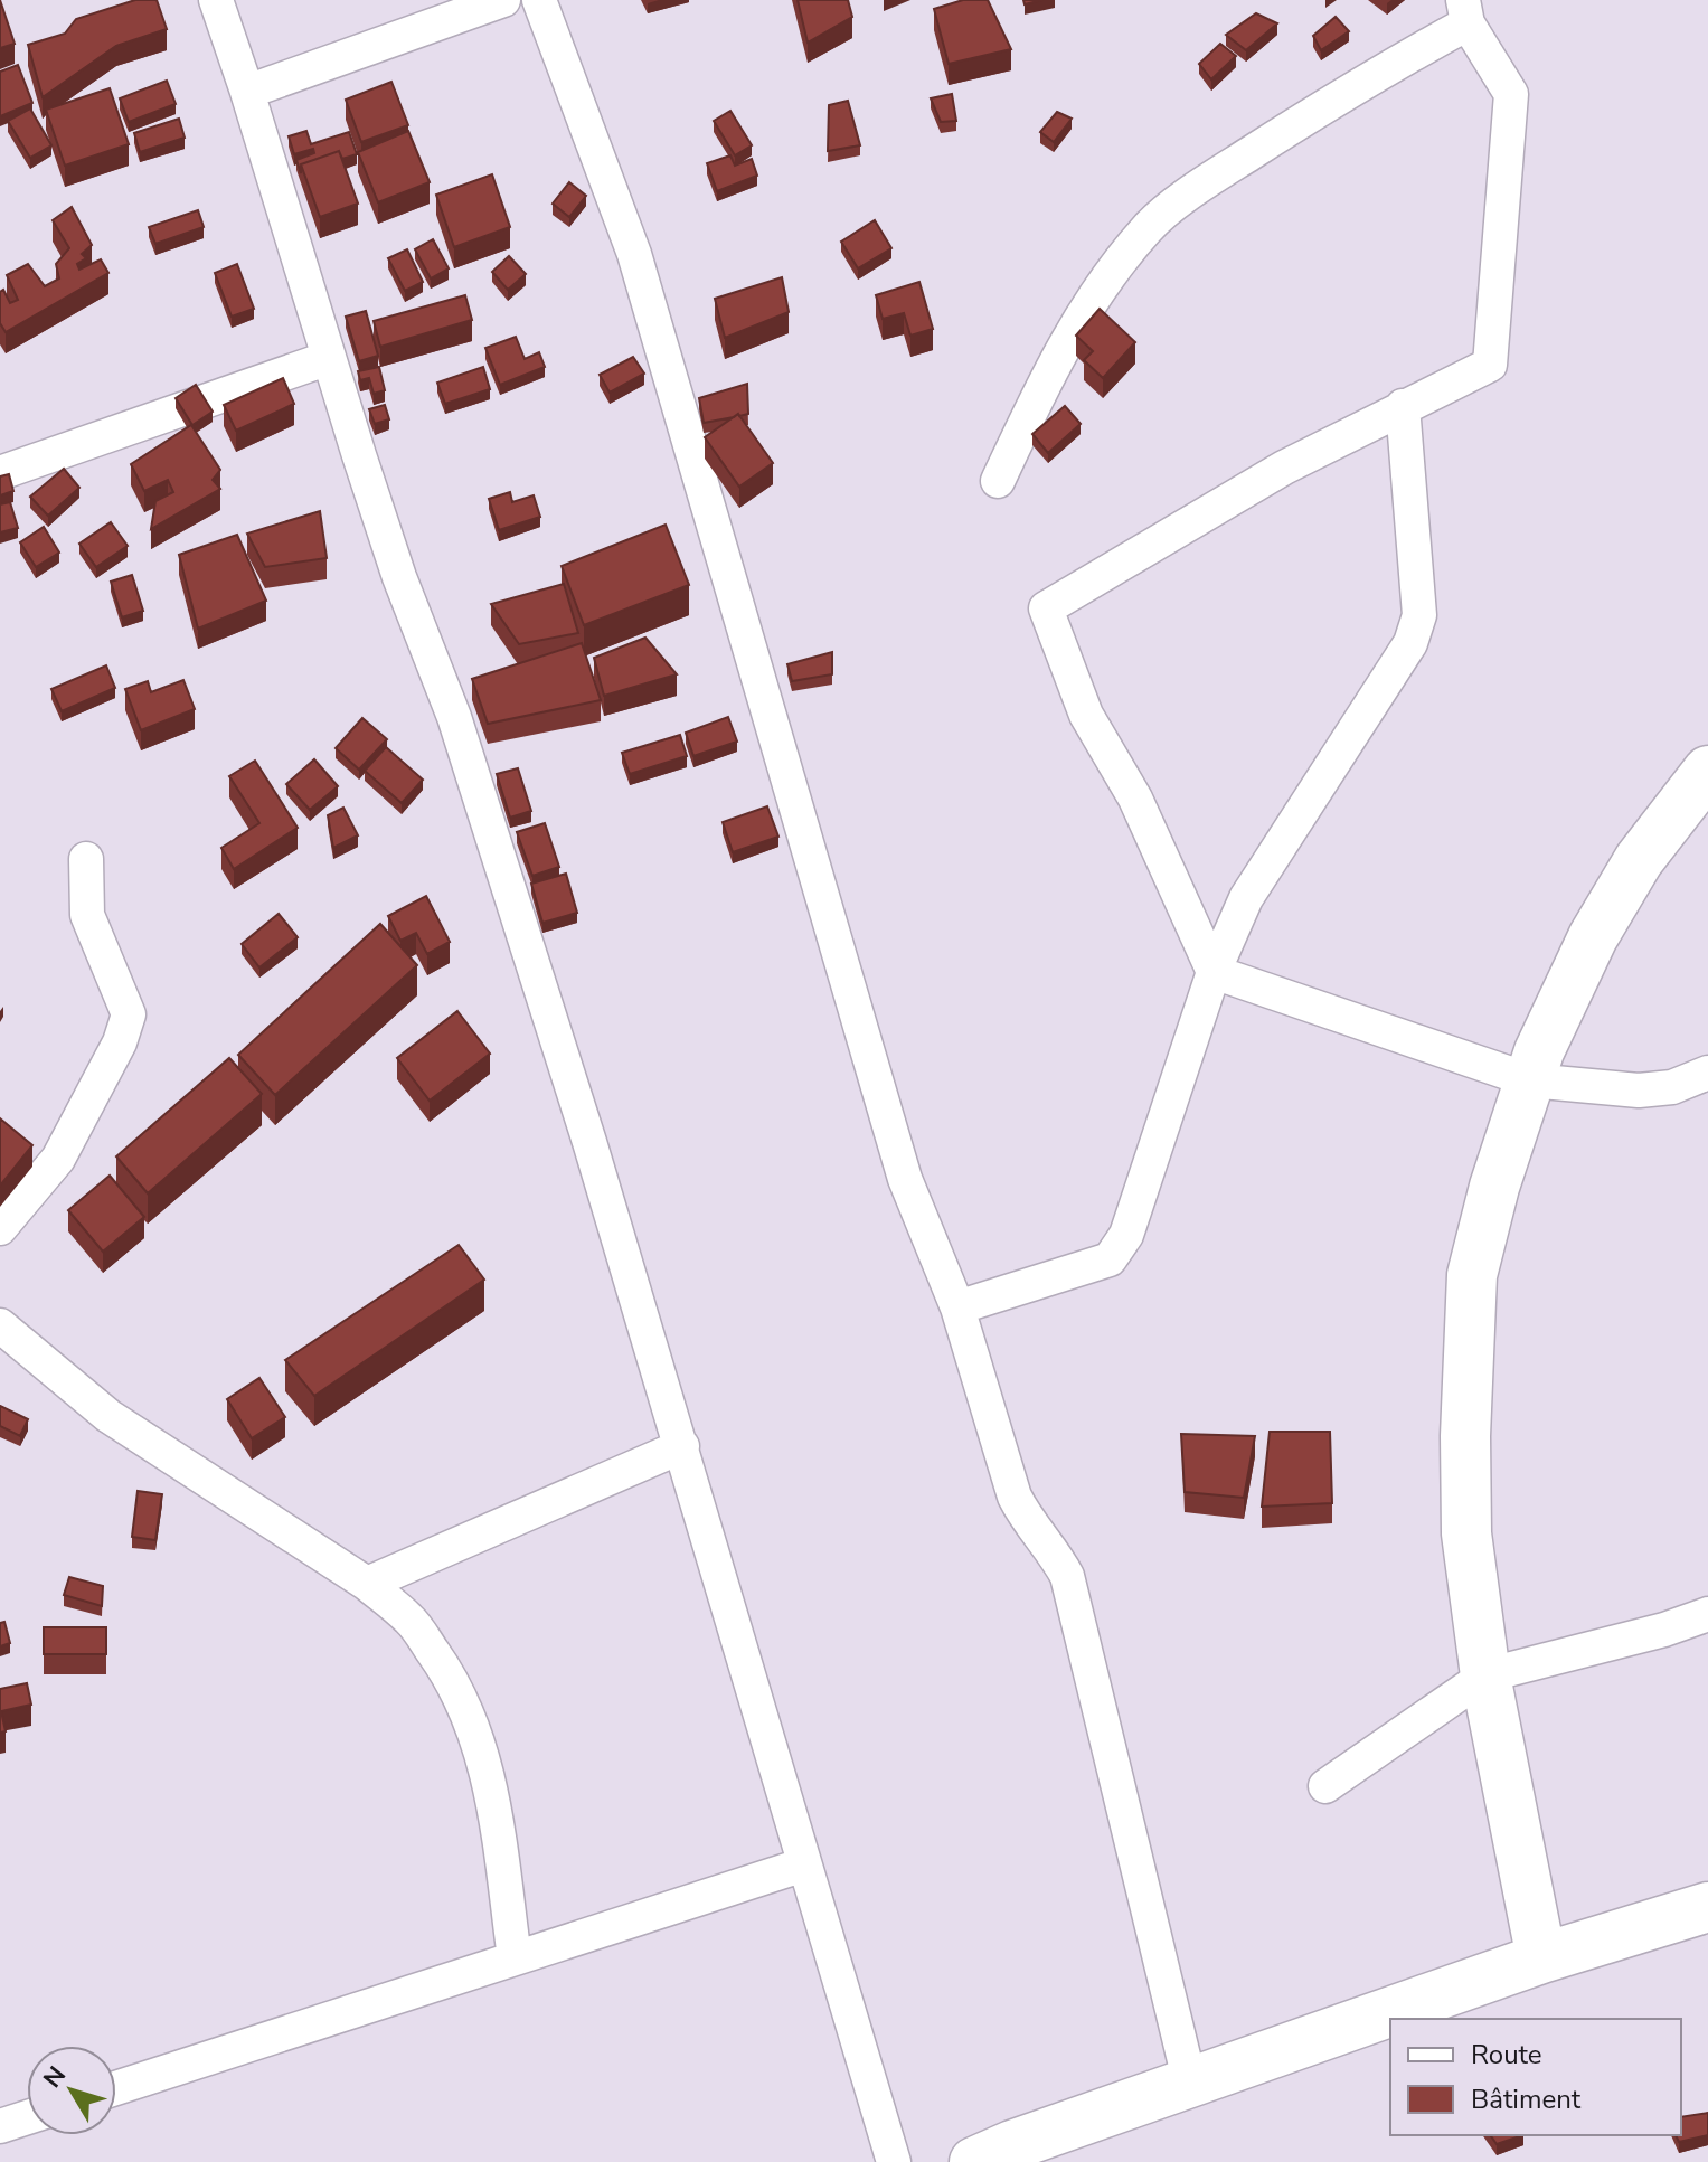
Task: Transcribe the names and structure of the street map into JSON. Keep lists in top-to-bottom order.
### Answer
{
  "legend": ["Route", "Bâtiment"],
  "north": "top left"
}
